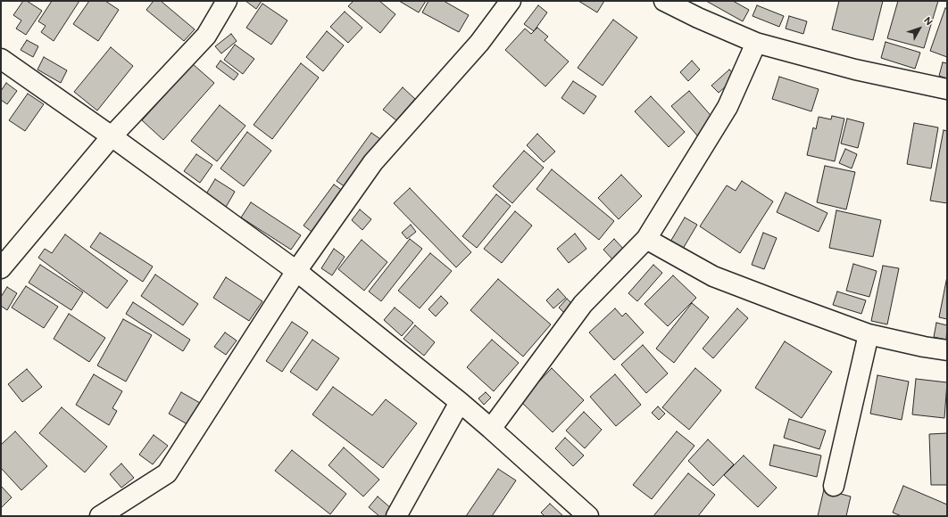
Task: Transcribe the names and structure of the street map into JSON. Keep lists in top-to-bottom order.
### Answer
{
  "north": "top right"
}
